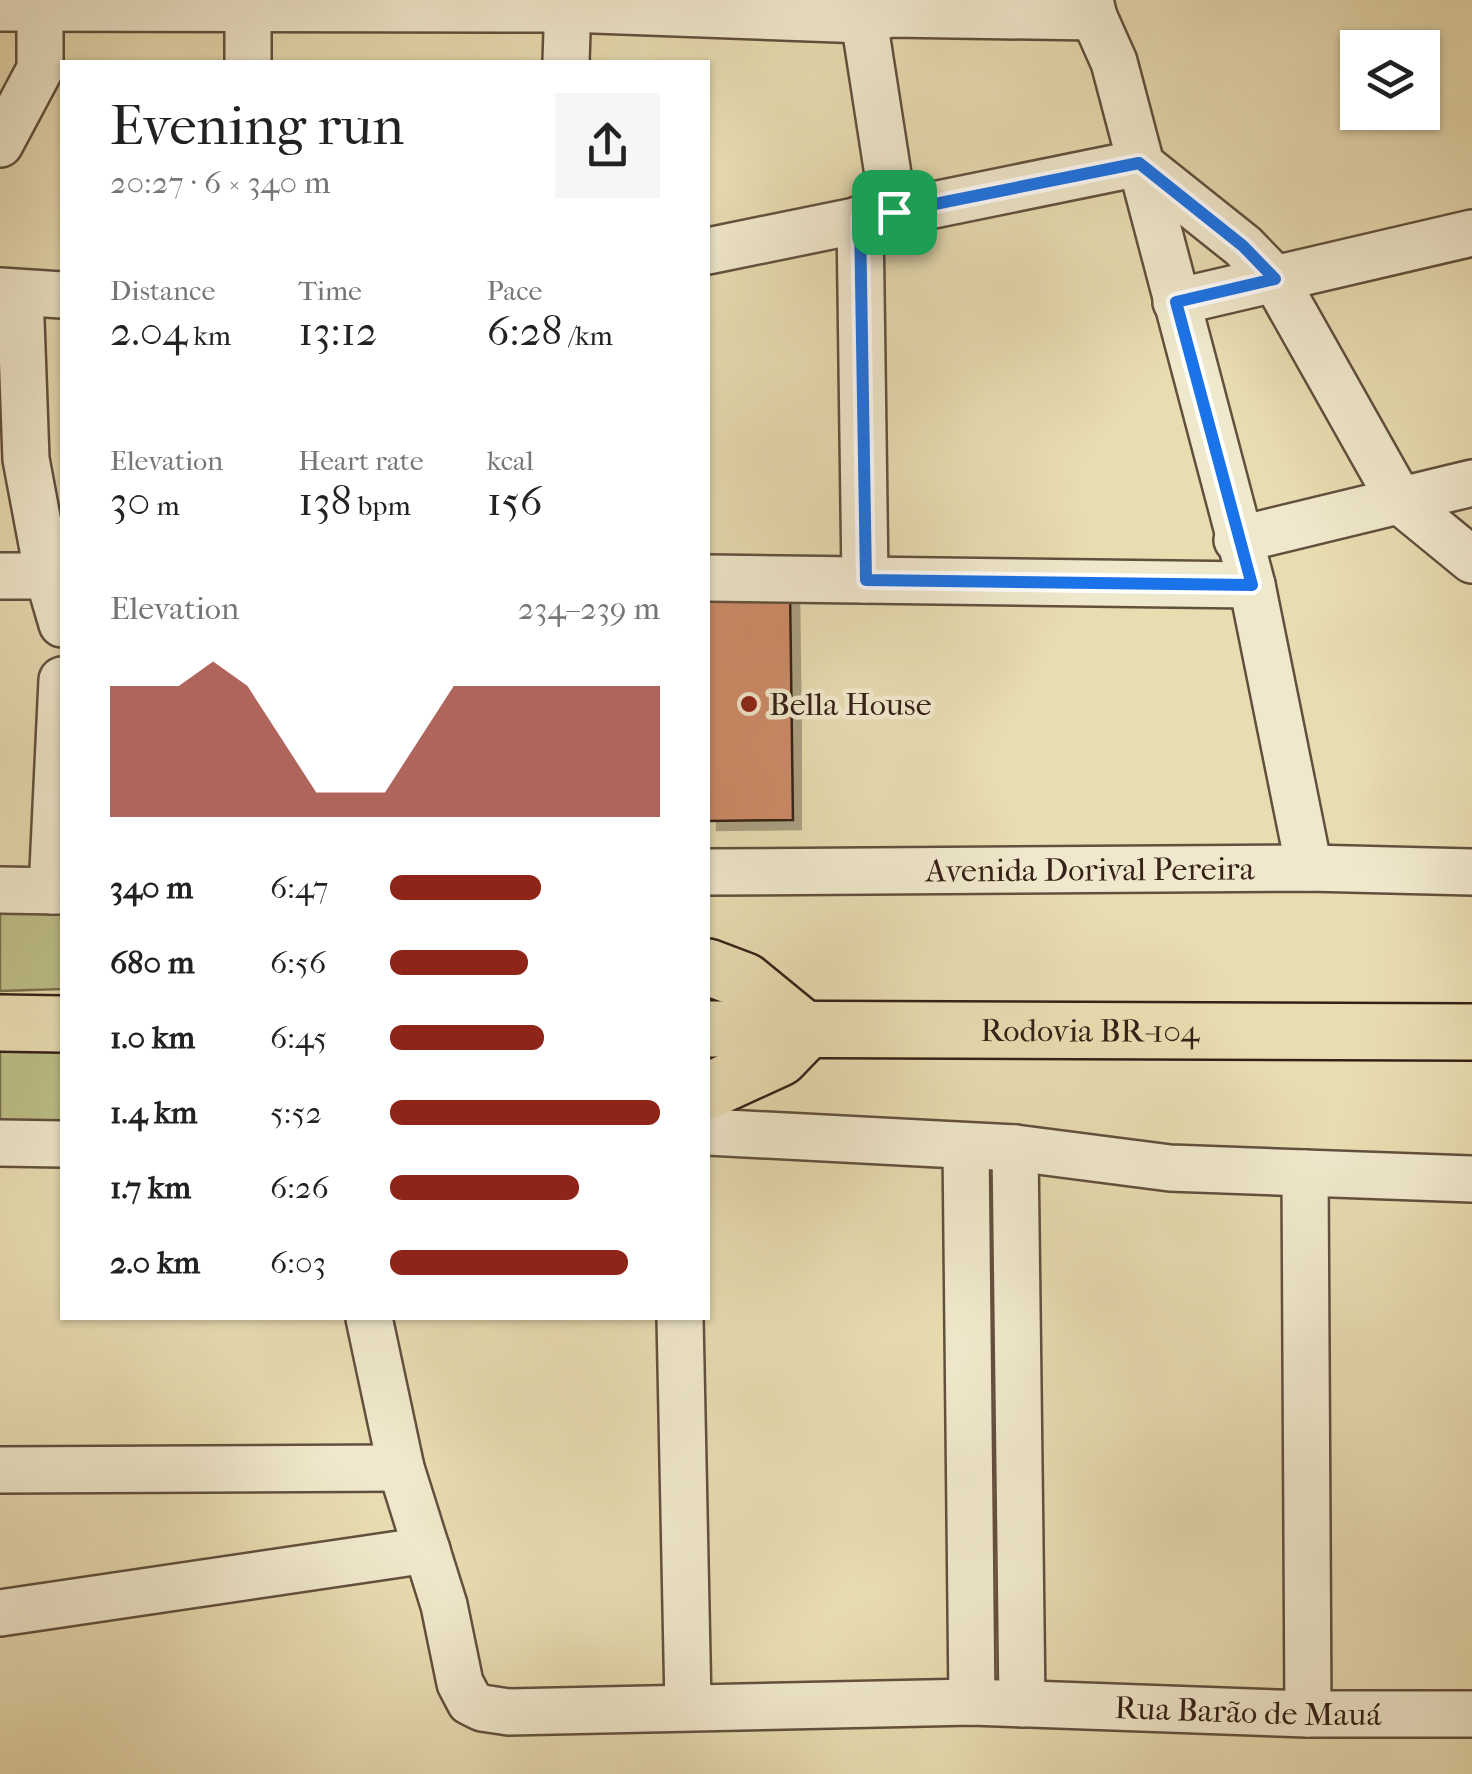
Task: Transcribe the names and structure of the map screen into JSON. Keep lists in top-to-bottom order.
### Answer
{
  "streets": {
    "highway": ["Rodovia BR-104"],
    "street": ["Avenida Dorival Pereira", "Rua Barão de Mauá"]
  },
  "places": ["Bella House"],
  "page": {
    "heading": ["Evening run", "20:27 · 6 × 340 m"],
    "stats": [
      ["Distance", "2.04 km"],
      ["Time", "13:12"],
      ["Pace", "6:28 /km"],
      ["Elevation", "30 m"],
      ["Heart rate", "138 bpm"],
      ["kcal", "156"]
    ],
    "chart": ["Elevation", "234–239 m"],
    "list": [
      {
        "name": "340 m",
        "note": "6:47"
      },
      {
        "name": "680 m",
        "note": "6:56"
      },
      {
        "name": "1.0 km",
        "note": "6:45"
      },
      {
        "name": "1.4 km",
        "note": "5:52"
      },
      {
        "name": "1.7 km",
        "note": "6:26"
      },
      {
        "name": "2.0 km",
        "note": "6:03"
      }
    ]
  }
}
